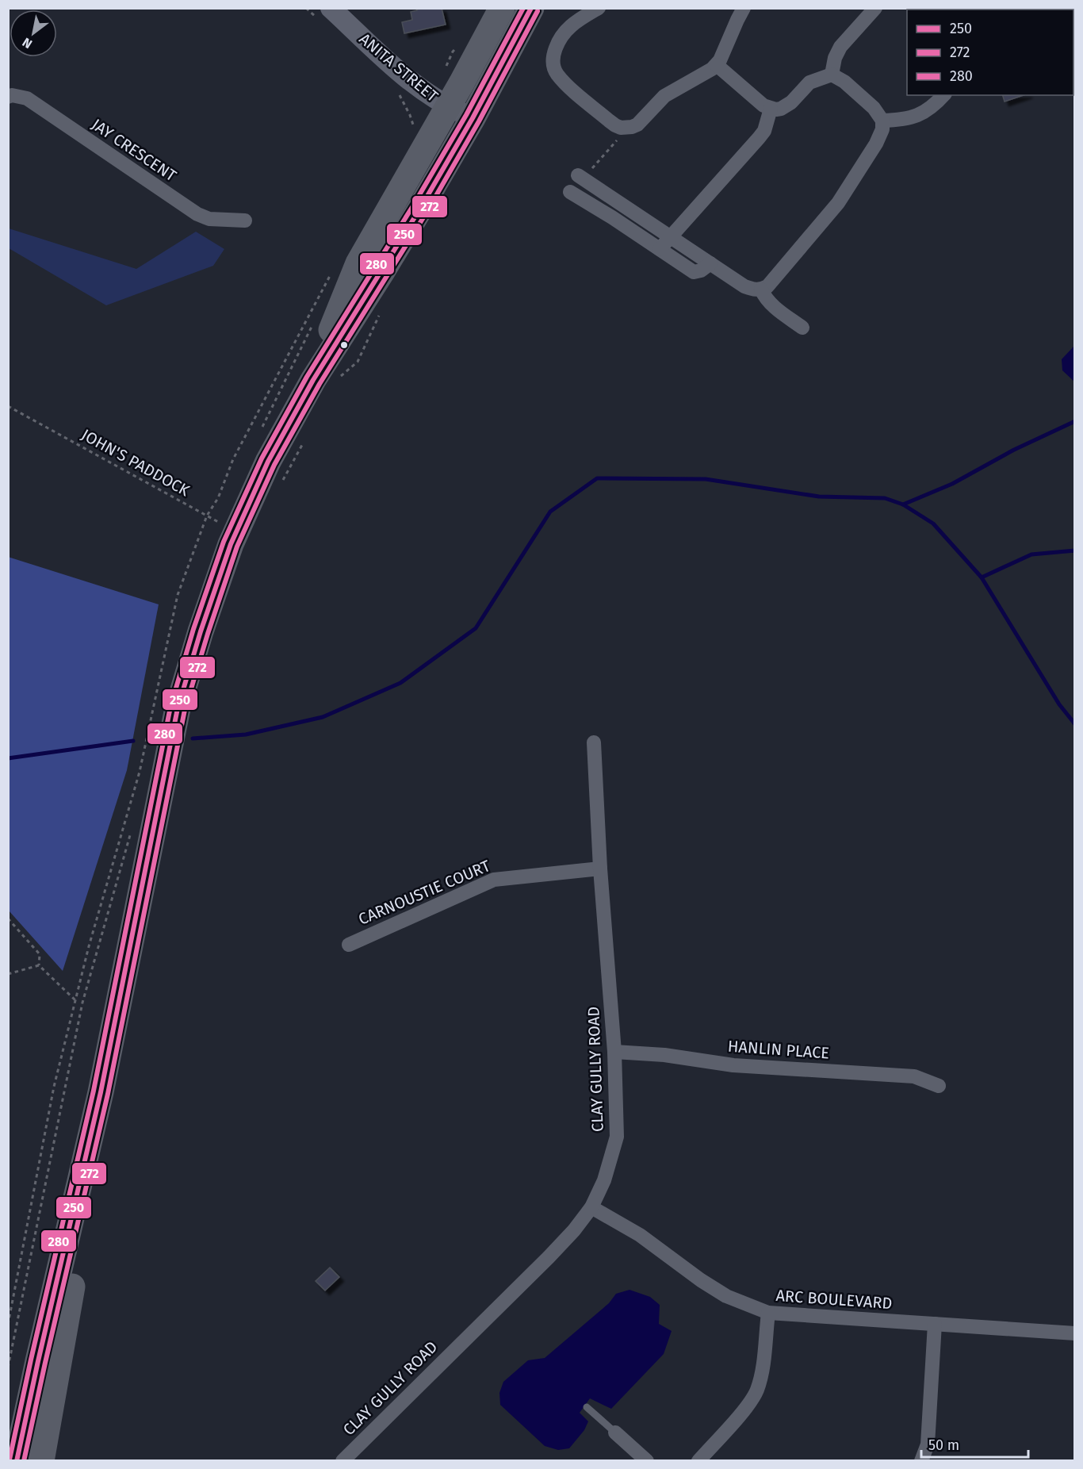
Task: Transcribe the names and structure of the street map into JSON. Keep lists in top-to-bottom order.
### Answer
{
  "streets": {
    "street": [
      "ANITA STREET",
      "JAY CRESCENT",
      "CARNOUSTIE COURT",
      "HANLIN PLACE",
      "CLAY GULLY ROAD",
      "ARC BOULEVARD"
    ],
    "path": ["JOHN'S PADDOCK"]
  },
  "crossings": [
    ["CARNOUSTIE COURT", "CLAY GULLY ROAD"],
    ["HANLIN PLACE", "CLAY GULLY ROAD"],
    ["CLAY GULLY ROAD", "ARC BOULEVARD"]
  ],
  "lines": ["transit line 250", "transit line 280", "transit line 272"],
  "legend": ["250", "272", "280"],
  "scale_bar": "50 m",
  "north": "bottom left"
}
